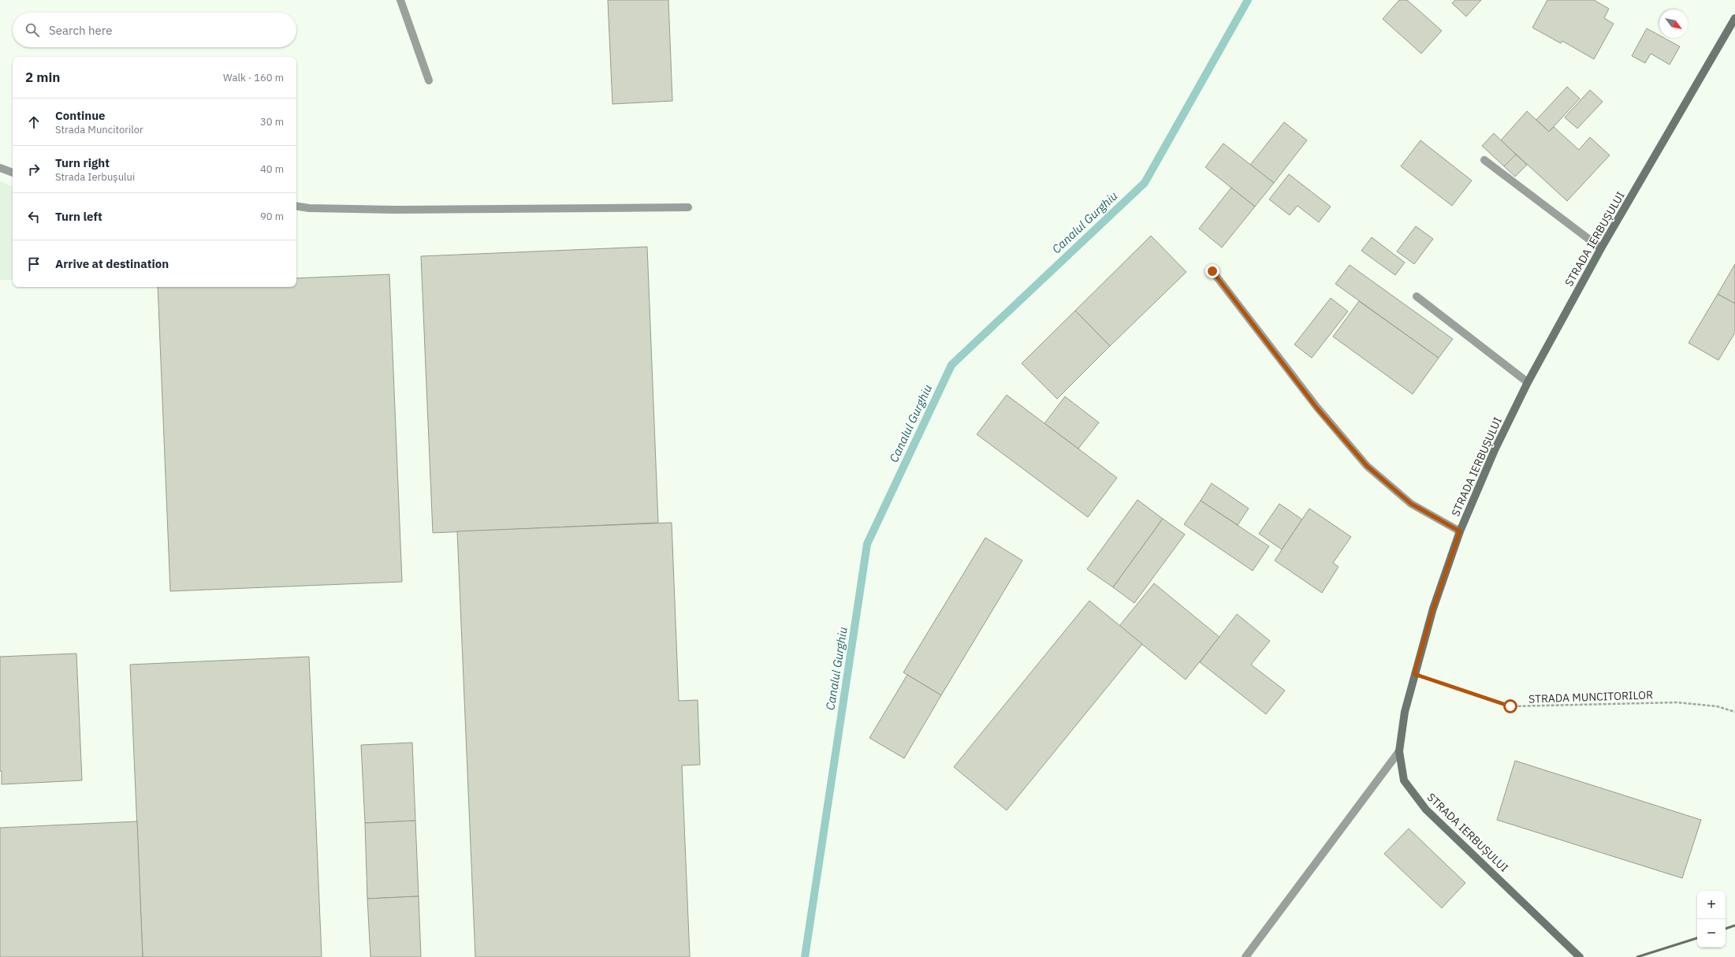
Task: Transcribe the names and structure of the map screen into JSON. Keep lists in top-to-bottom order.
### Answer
{
  "streets": {
    "main road": ["STRADA IERBUȘULUI"],
    "path": ["STRADA MUNCITORILOR"]
  },
  "crossings": [
    ["STRADA IERBUȘULUI", "STRADA MUNCITORILOR"]
  ],
  "water": ["Canalul Gurghiu"],
  "north": "bottom right",
  "page": {
    "search": "Search here",
    "heading": ["2 min", "Walk · 160 m"],
    "list": [
      ["Continue", "Strada Muncitorilor", "30 m"],
      ["Turn right", "Strada Ierbușului", "40 m"],
      ["Turn left", "90 m"],
      "Arrive at destination"
    ],
    "map_buttons": ["+", "−"]
  }
}
